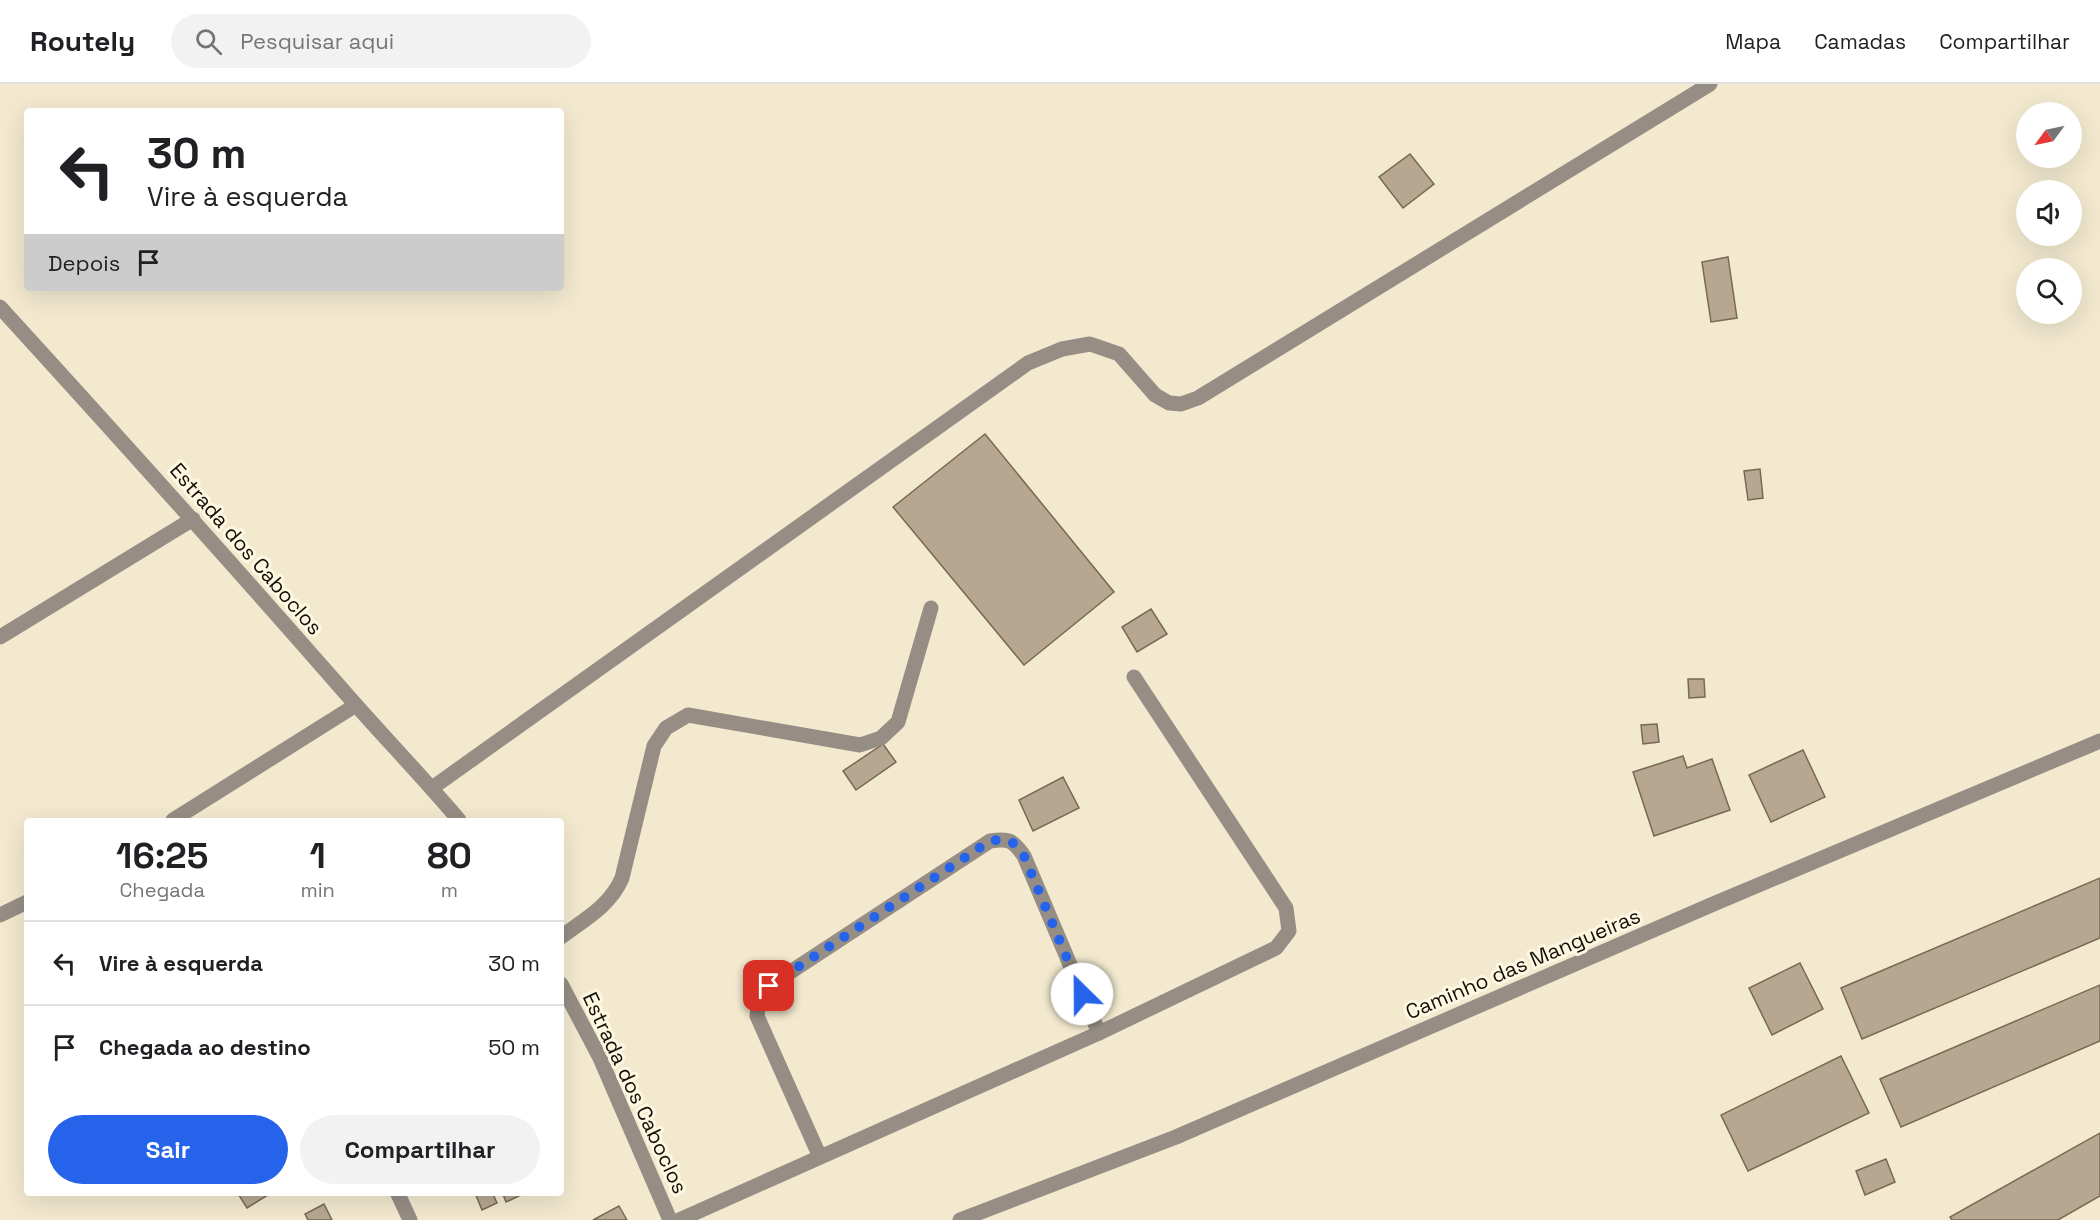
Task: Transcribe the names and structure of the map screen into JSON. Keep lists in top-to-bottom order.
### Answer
{
  "streets": {
    "street": ["Estrada dos Caboclos", "Caminho das Mangueiras"]
  },
  "north": "bottom left",
  "page": {
    "header": "Routely",
    "search": "Pesquisar aqui",
    "nav": ["Mapa", "Camadas", "Compartilhar"],
    "turn": ["30 m", "Vire à esquerda"],
    "then": "Depois",
    "eta": [
      "16:25",
      "Chegada",
      "1",
      "min",
      "80",
      "m"
    ],
    "list": [
      {
        "name": "Vire à esquerda",
        "value": "30 m"
      },
      {
        "name": "Chegada ao destino",
        "value": "50 m"
      }
    ],
    "buttons": ["Sair", "Compartilhar"]
  }
}
